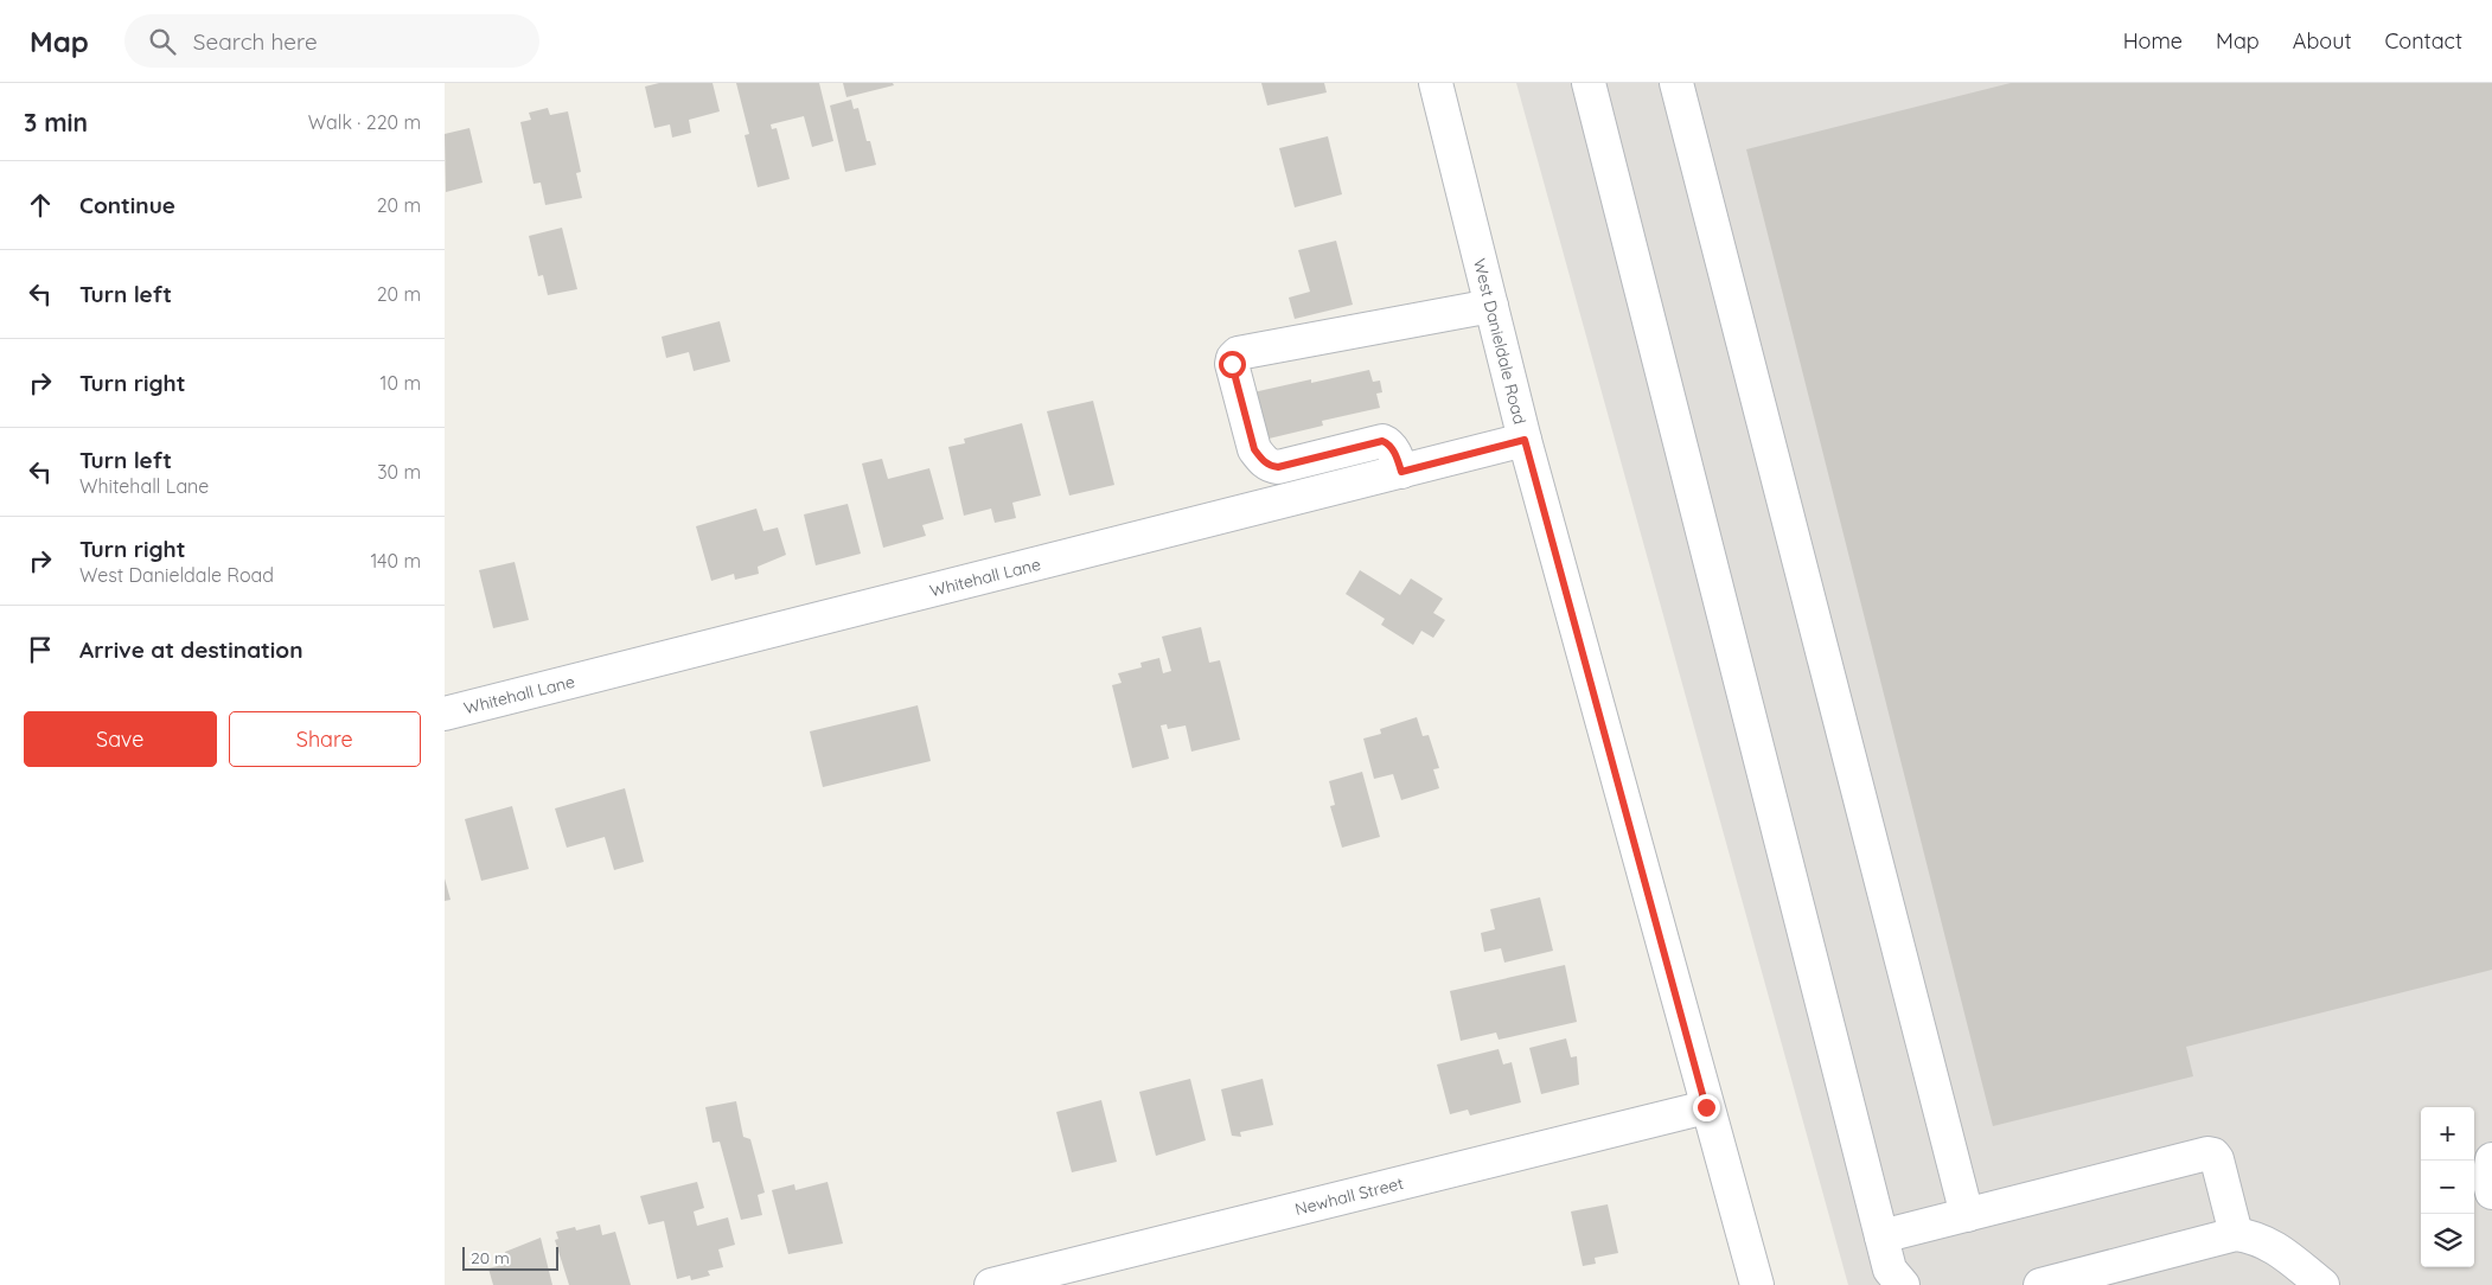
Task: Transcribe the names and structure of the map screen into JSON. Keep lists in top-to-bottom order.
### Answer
{
  "streets": {
    "street": ["West Danieldale Road", "Whitehall Lane", "Newhall Street"]
  },
  "crossings": [
    ["West Danieldale Road", "Whitehall Lane"],
    ["West Danieldale Road", "Newhall Street"]
  ],
  "scale_bar": "20 m",
  "page": {
    "header": "Map",
    "search": "Search here",
    "nav": [
      "Home",
      "Map",
      "About",
      "Contact"
    ],
    "heading": ["3 min", "Walk · 220 m"],
    "list": [
      ["Continue", "20 m"],
      ["Turn left", "20 m"],
      ["Turn right", "10 m"],
      ["Turn left", "Whitehall Lane", "30 m"],
      ["Turn right", "West Danieldale Road", "140 m"],
      "Arrive at destination"
    ],
    "buttons": ["Save", "Share"],
    "map_buttons": ["+", "−"],
    "scale": "20 m"
  }
}
